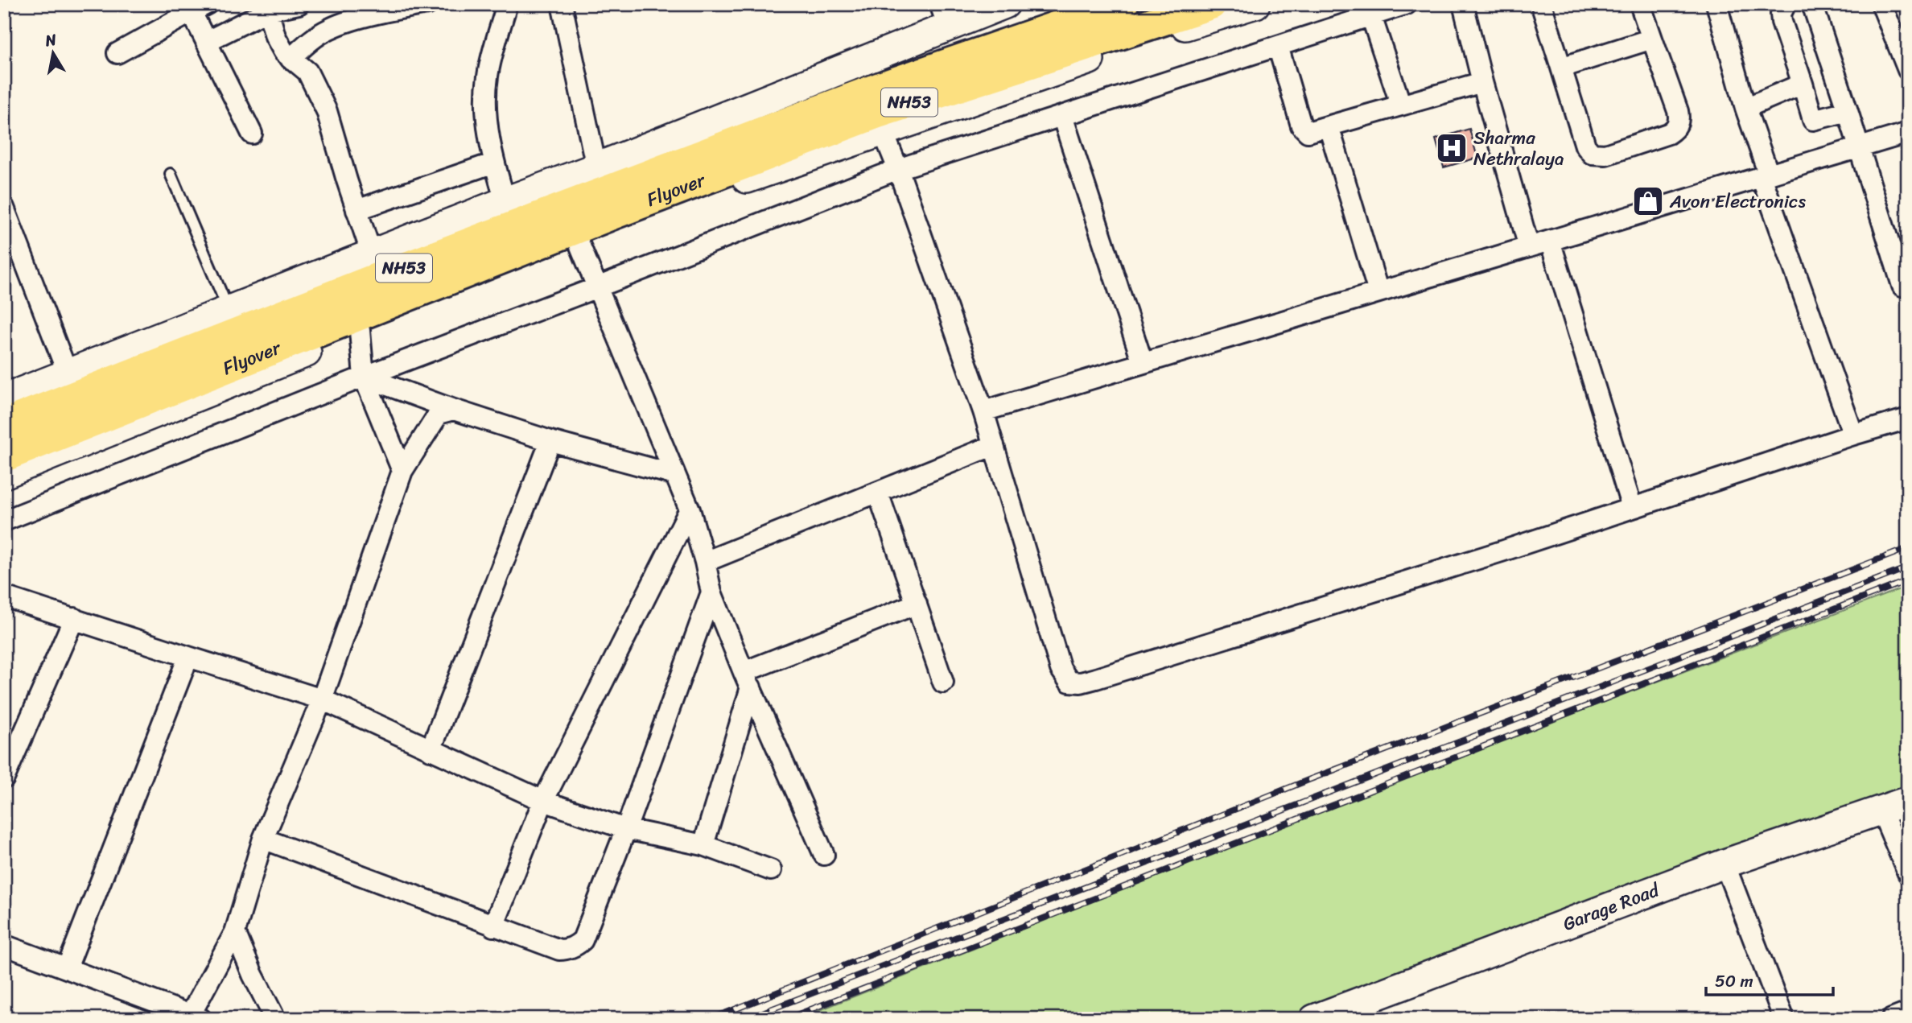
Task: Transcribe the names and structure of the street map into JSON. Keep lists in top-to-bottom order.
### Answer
{
  "streets": {
    "highway": ["NH53", "Flyover"],
    "street": ["Garage Road"]
  },
  "crossings": [
    ["NH53", "Flyover"]
  ],
  "places": {
    "hospital": ["Sharma Nethralaya"],
    "shop": ["Avon Electronics"]
  },
  "scale_bar": "50 m",
  "north": "top"
}
